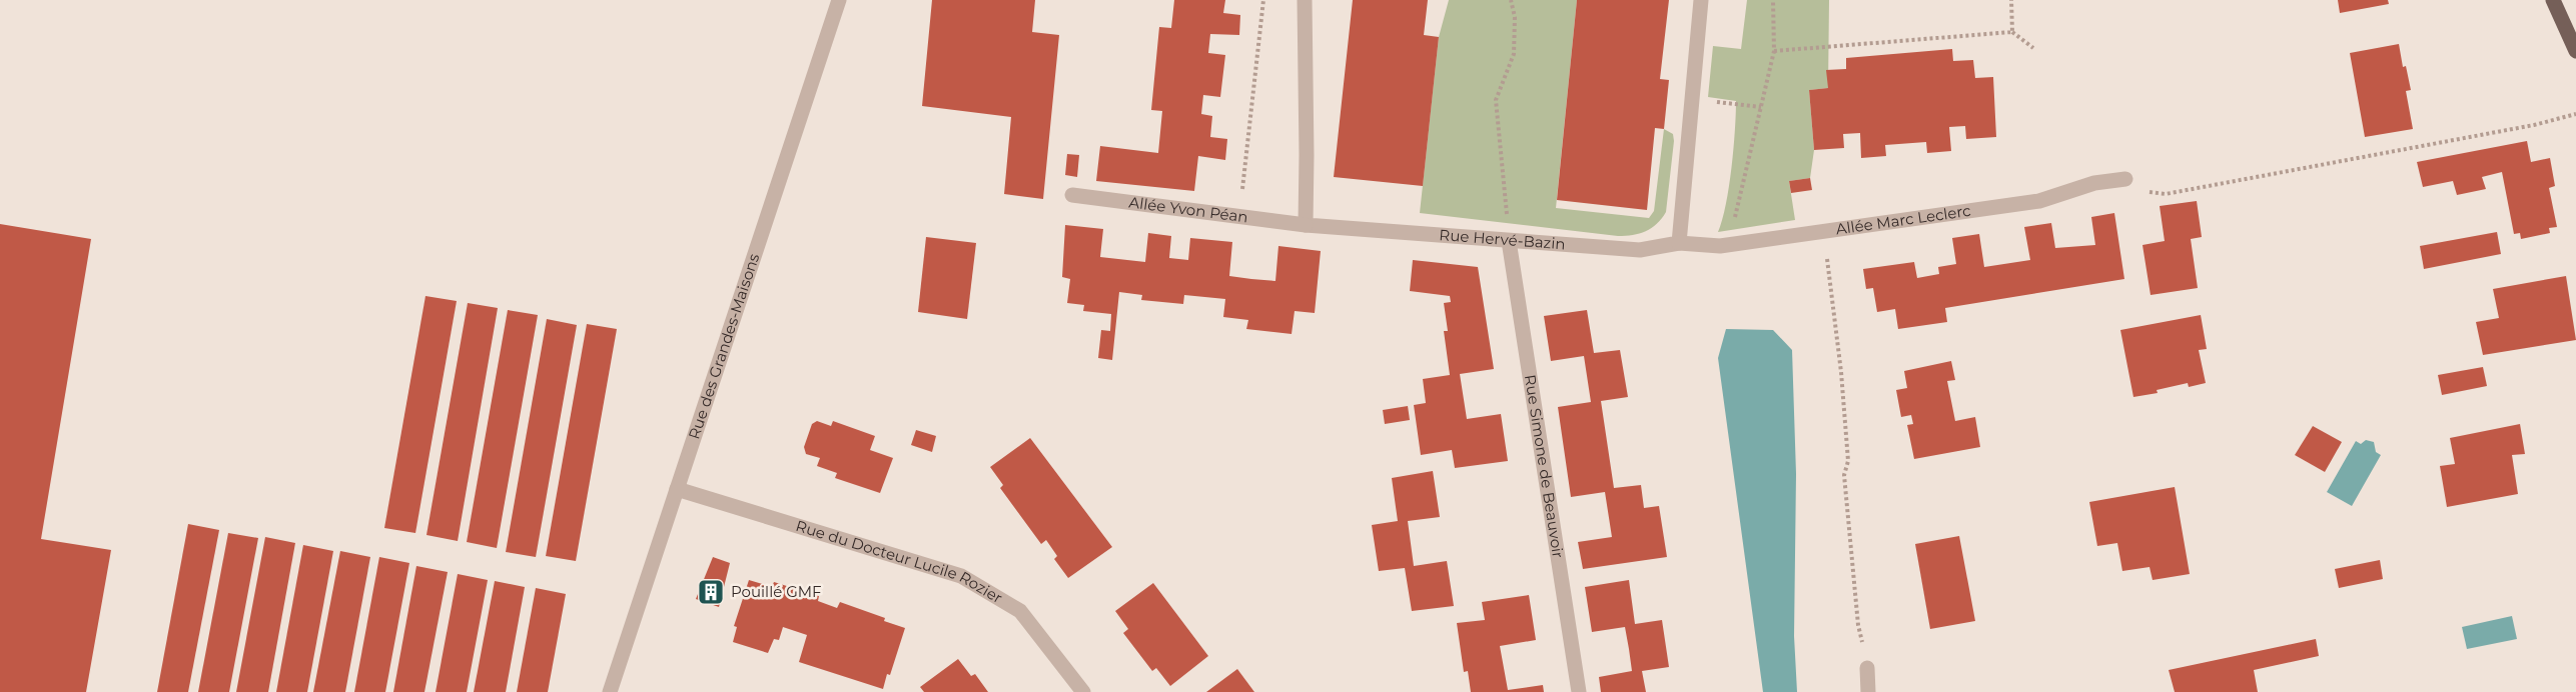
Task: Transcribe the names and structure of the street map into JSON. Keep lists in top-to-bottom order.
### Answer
{
  "streets": {
    "street": [
      "Allée Yvon Péan",
      "Allée Marc Leclerc",
      "Rue Hervé-Bazin",
      "Rue des Grandes-Maisons",
      "Rue Simone de Beauvoir",
      "Rue du Docteur Lucile Rozier"
    ]
  },
  "crossings": [
    ["Allée Yvon Péan", "Rue Hervé-Bazin"],
    ["Allée Marc Leclerc", "Rue Hervé-Bazin"],
    ["Rue Hervé-Bazin", "Rue Simone de Beauvoir"],
    ["Rue des Grandes-Maisons", "Rue du Docteur Lucile Rozier"]
  ],
  "places": {
    "building": ["Pouillé GMF"]
  }
}
